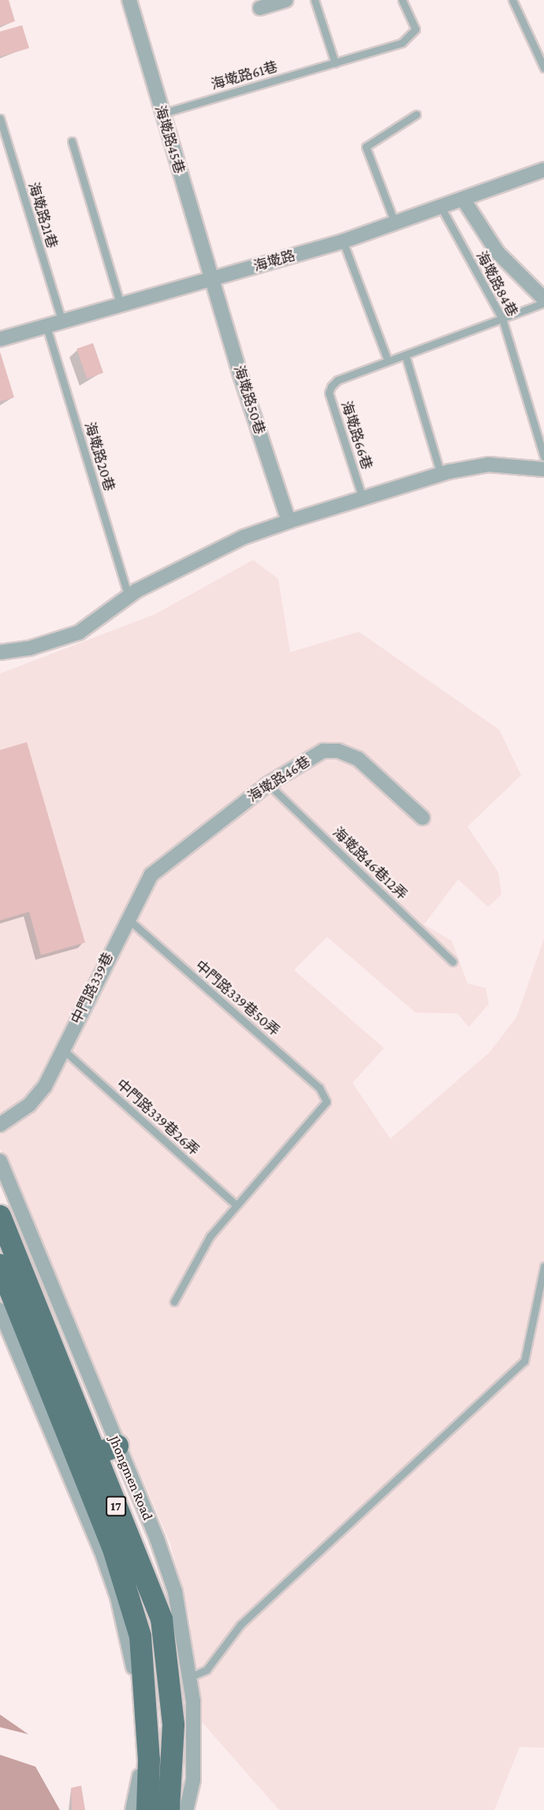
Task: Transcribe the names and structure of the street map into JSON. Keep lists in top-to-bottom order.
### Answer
{
  "streets": {
    "main road": ["Jhongmen Road", "17"],
    "street": [
      "海墘路45巷",
      "海墘路",
      "海墘路50巷",
      "海墘路46巷",
      "中門路339巷"
    ],
    "lane": [
      "海墘路61巷",
      "海墘路21巷",
      "海墘路84巷",
      "海墘路66巷",
      "海墘路20巷",
      "海墘路46巷12弄",
      "中門路339巷50弄",
      "中門路339巷26弄"
    ]
  },
  "crossings": [
    ["海墘路61巷", "海墘路45巷"],
    ["海墘路45巷", "海墘路"],
    ["海墘路45巷", "海墘路50巷"],
    ["海墘路21巷", "海墘路"],
    ["海墘路", "海墘路84巷"],
    ["海墘路", "海墘路50巷"],
    ["海墘路", "海墘路20巷"],
    ["海墘路84巷", "海墘路66巷"],
    ["海墘路46巷", "海墘路46巷12弄"],
    ["海墘路46巷", "中門路339巷"],
    ["中門路339巷", "中門路339巷50弄"],
    ["中門路339巷", "中門路339巷26弄"],
    ["中門路339巷50弄", "中門路339巷26弄"]
  ]
}
